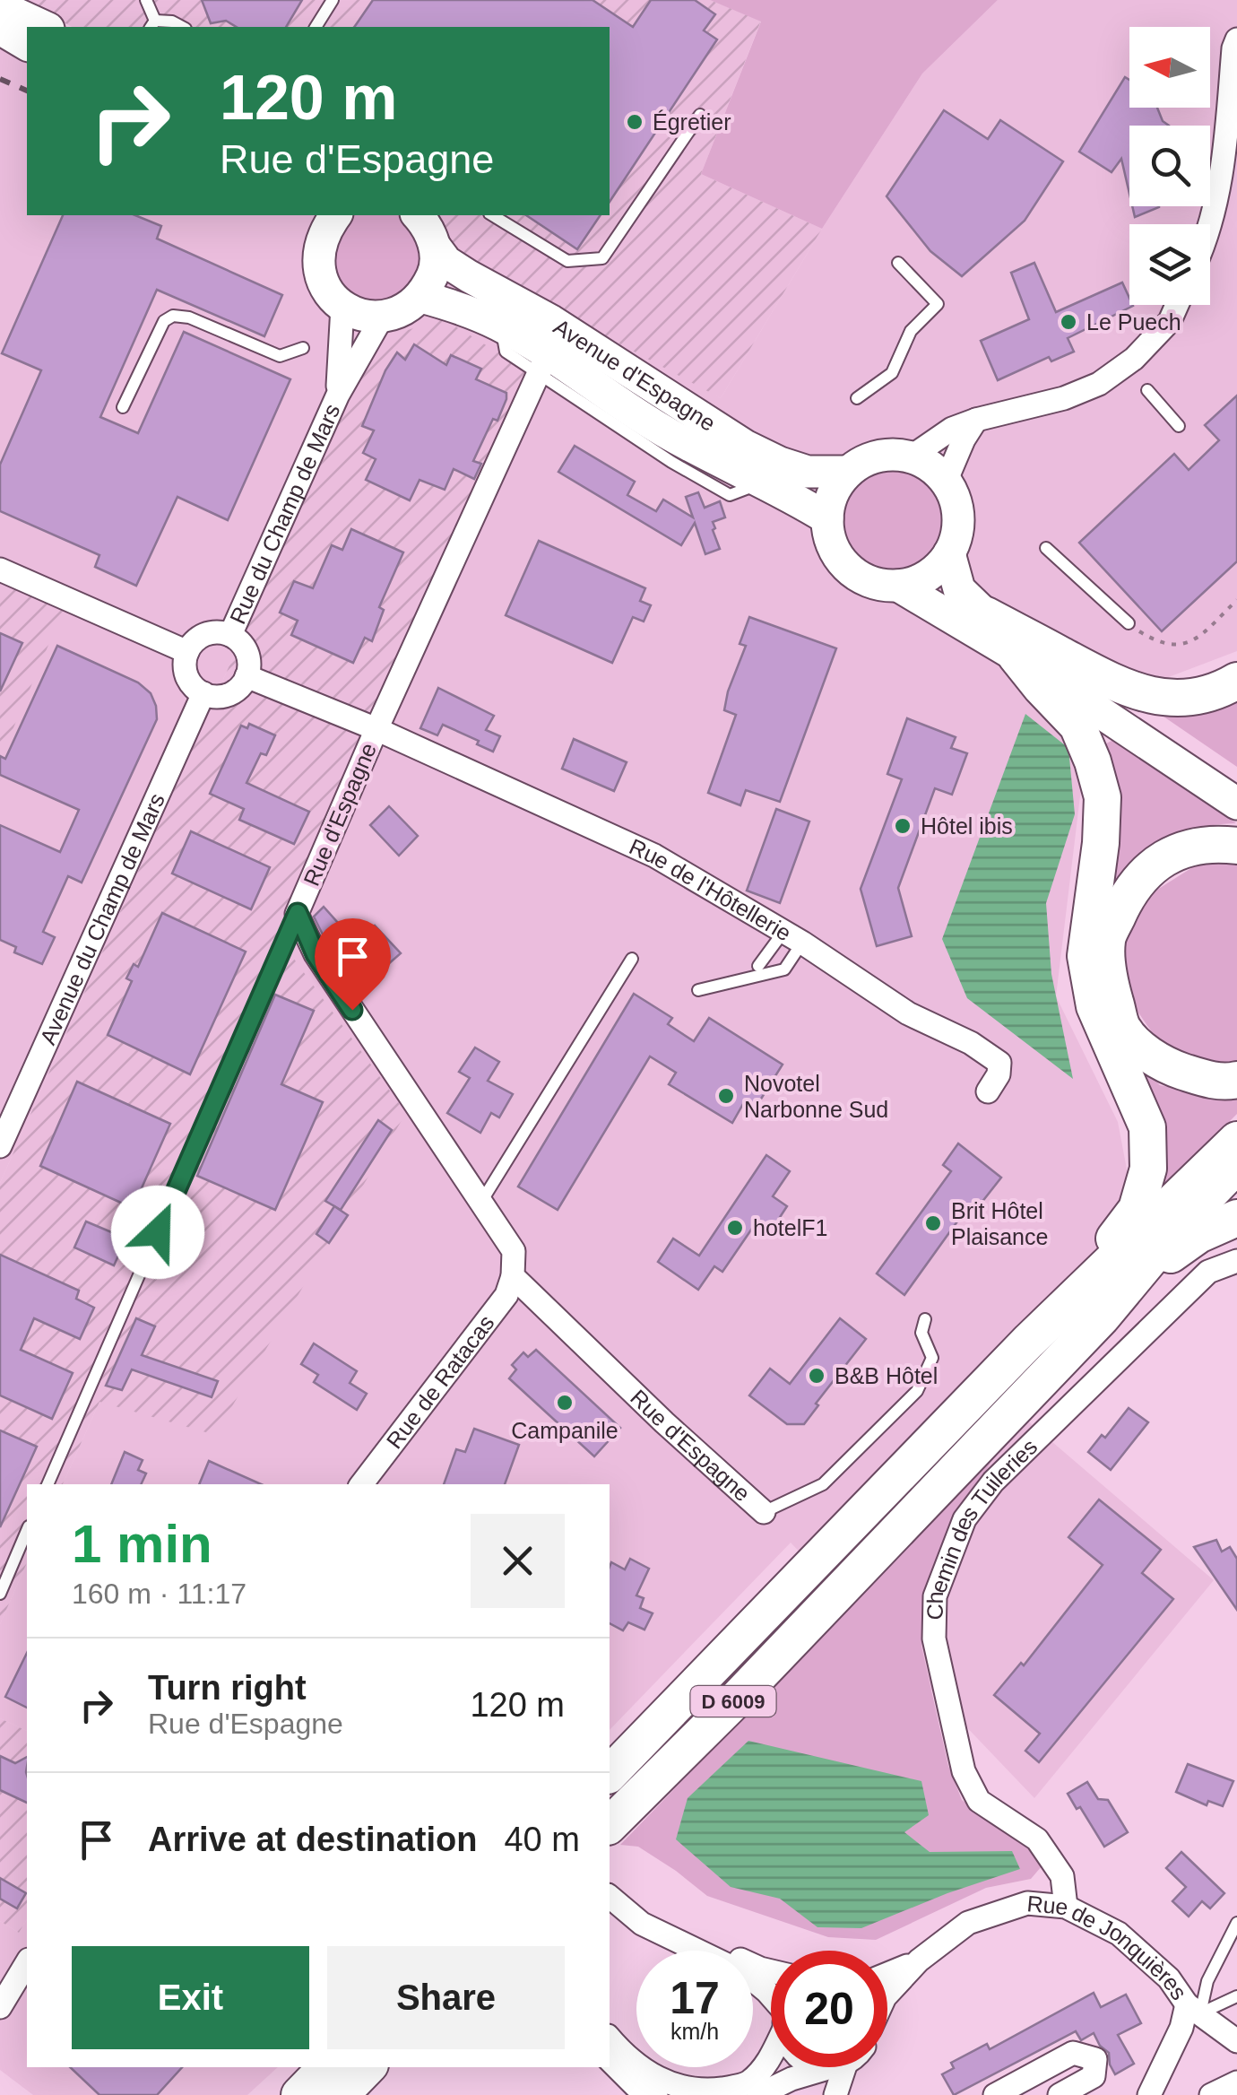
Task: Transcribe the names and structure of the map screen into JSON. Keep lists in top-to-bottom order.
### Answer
{
  "streets": {
    "main road": ["Avenue d'Espagne", "D 6009"],
    "street": [
      "Rue du Champ de Mars",
      "Rue d'Espagne",
      "Rue de l'Hôtellerie",
      "Avenue du Champ de Mars",
      "Rue de Ratacas",
      "Chemin des Tuileries",
      "Rue de Jonquières"
    ]
  },
  "crossings": [
    ["Avenue d'Espagne", "Rue d'Espagne"],
    ["Rue du Champ de Mars", "Rue de l'Hôtellerie"],
    ["Rue du Champ de Mars", "Avenue du Champ de Mars"],
    ["Rue d'Espagne", "Rue de l'Hôtellerie"],
    ["Rue d'Espagne", "Rue de Ratacas"],
    ["Rue de l'Hôtellerie", "Avenue du Champ de Mars"],
    ["Chemin des Tuileries", "Rue de Jonquières"]
  ],
  "places": [
    "Égretier",
    "Le Puech",
    "Hôtel ibis",
    "Novotel Narbonne Sud",
    "Brit Hôtel Plaisance",
    "hotelF1",
    "B&B Hôtel",
    "Campanile"
  ],
  "north": "left",
  "page": {
    "turn": ["120 m", "Rue d'Espagne"],
    "heading": ["1 min", "160 m · 11:17"],
    "list": [
      {
        "name": "Turn right",
        "note": "Rue d'Espagne",
        "value": "120 m"
      },
      {
        "name": "Arrive at destination",
        "value": "40 m"
      }
    ],
    "buttons": ["Exit", "Share"],
    "speed": "17 km/h",
    "limit": "20"
  }
}
